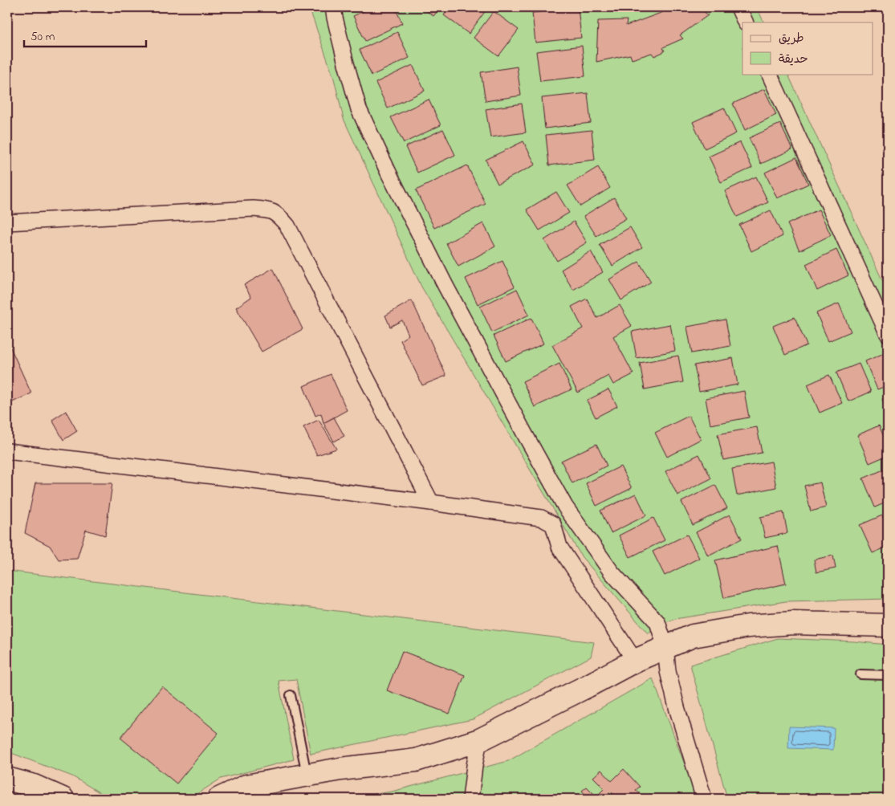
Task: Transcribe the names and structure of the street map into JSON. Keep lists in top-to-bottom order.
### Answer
{
  "legend": ["طريق", "حديقة"],
  "scale_bar": "50 m"
}
